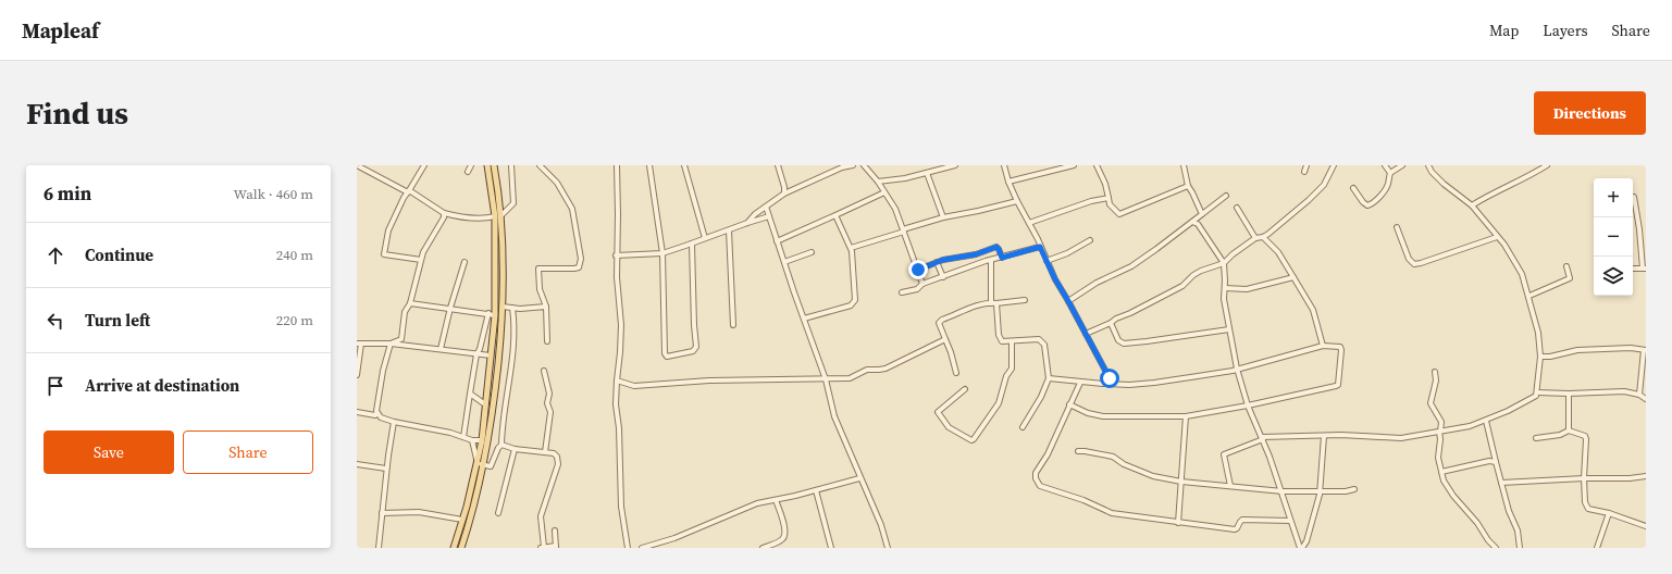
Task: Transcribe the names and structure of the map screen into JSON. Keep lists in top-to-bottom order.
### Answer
{
  "page": {
    "header": "Mapleaf",
    "nav": ["Map", "Layers", "Share"],
    "buttons": [
      "Directions",
      ["Save", "Share"]
    ],
    "title": "Find us",
    "heading": ["6 min", "Walk · 460 m"],
    "map_buttons": ["+", "−"],
    "list": [
      ["Continue", "240 m"],
      ["Turn left", "220 m"],
      "Arrive at destination"
    ]
  }
}
